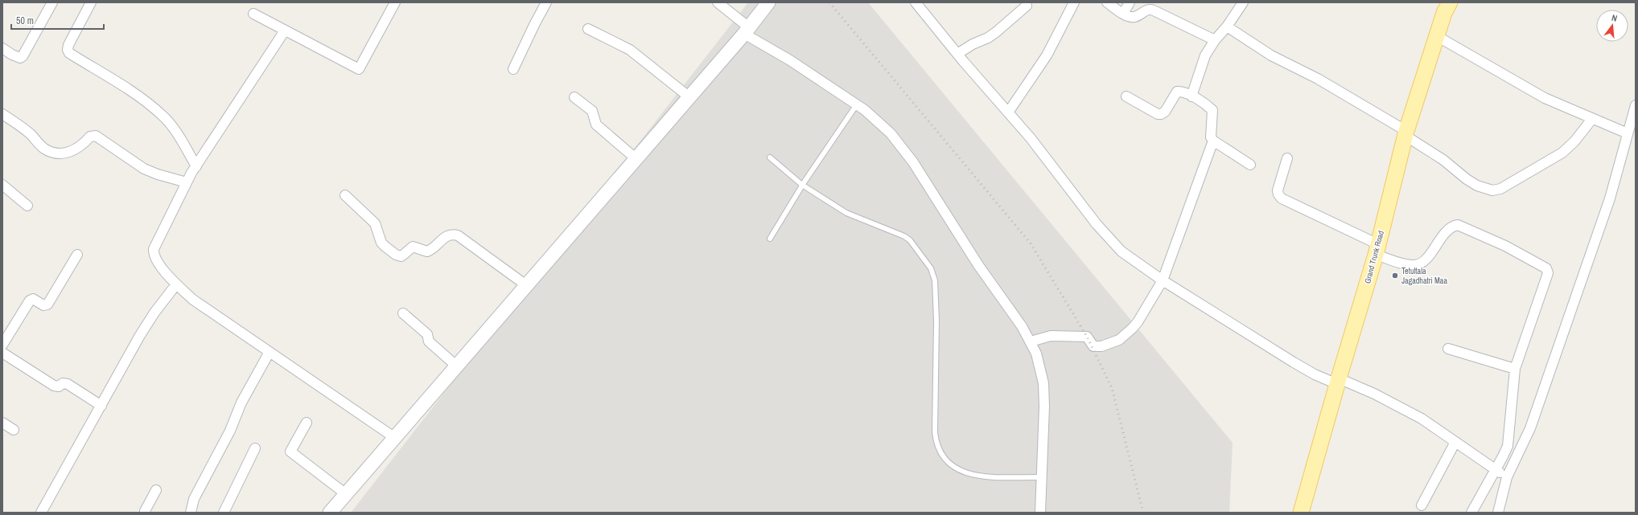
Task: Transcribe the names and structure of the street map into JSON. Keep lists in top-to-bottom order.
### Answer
{
  "streets": {
    "main road": ["Grand Trunk Road"]
  },
  "places": ["Tetultala Jagadhatri Maa"],
  "scale_bar": "50 m",
  "north": "top"
}
